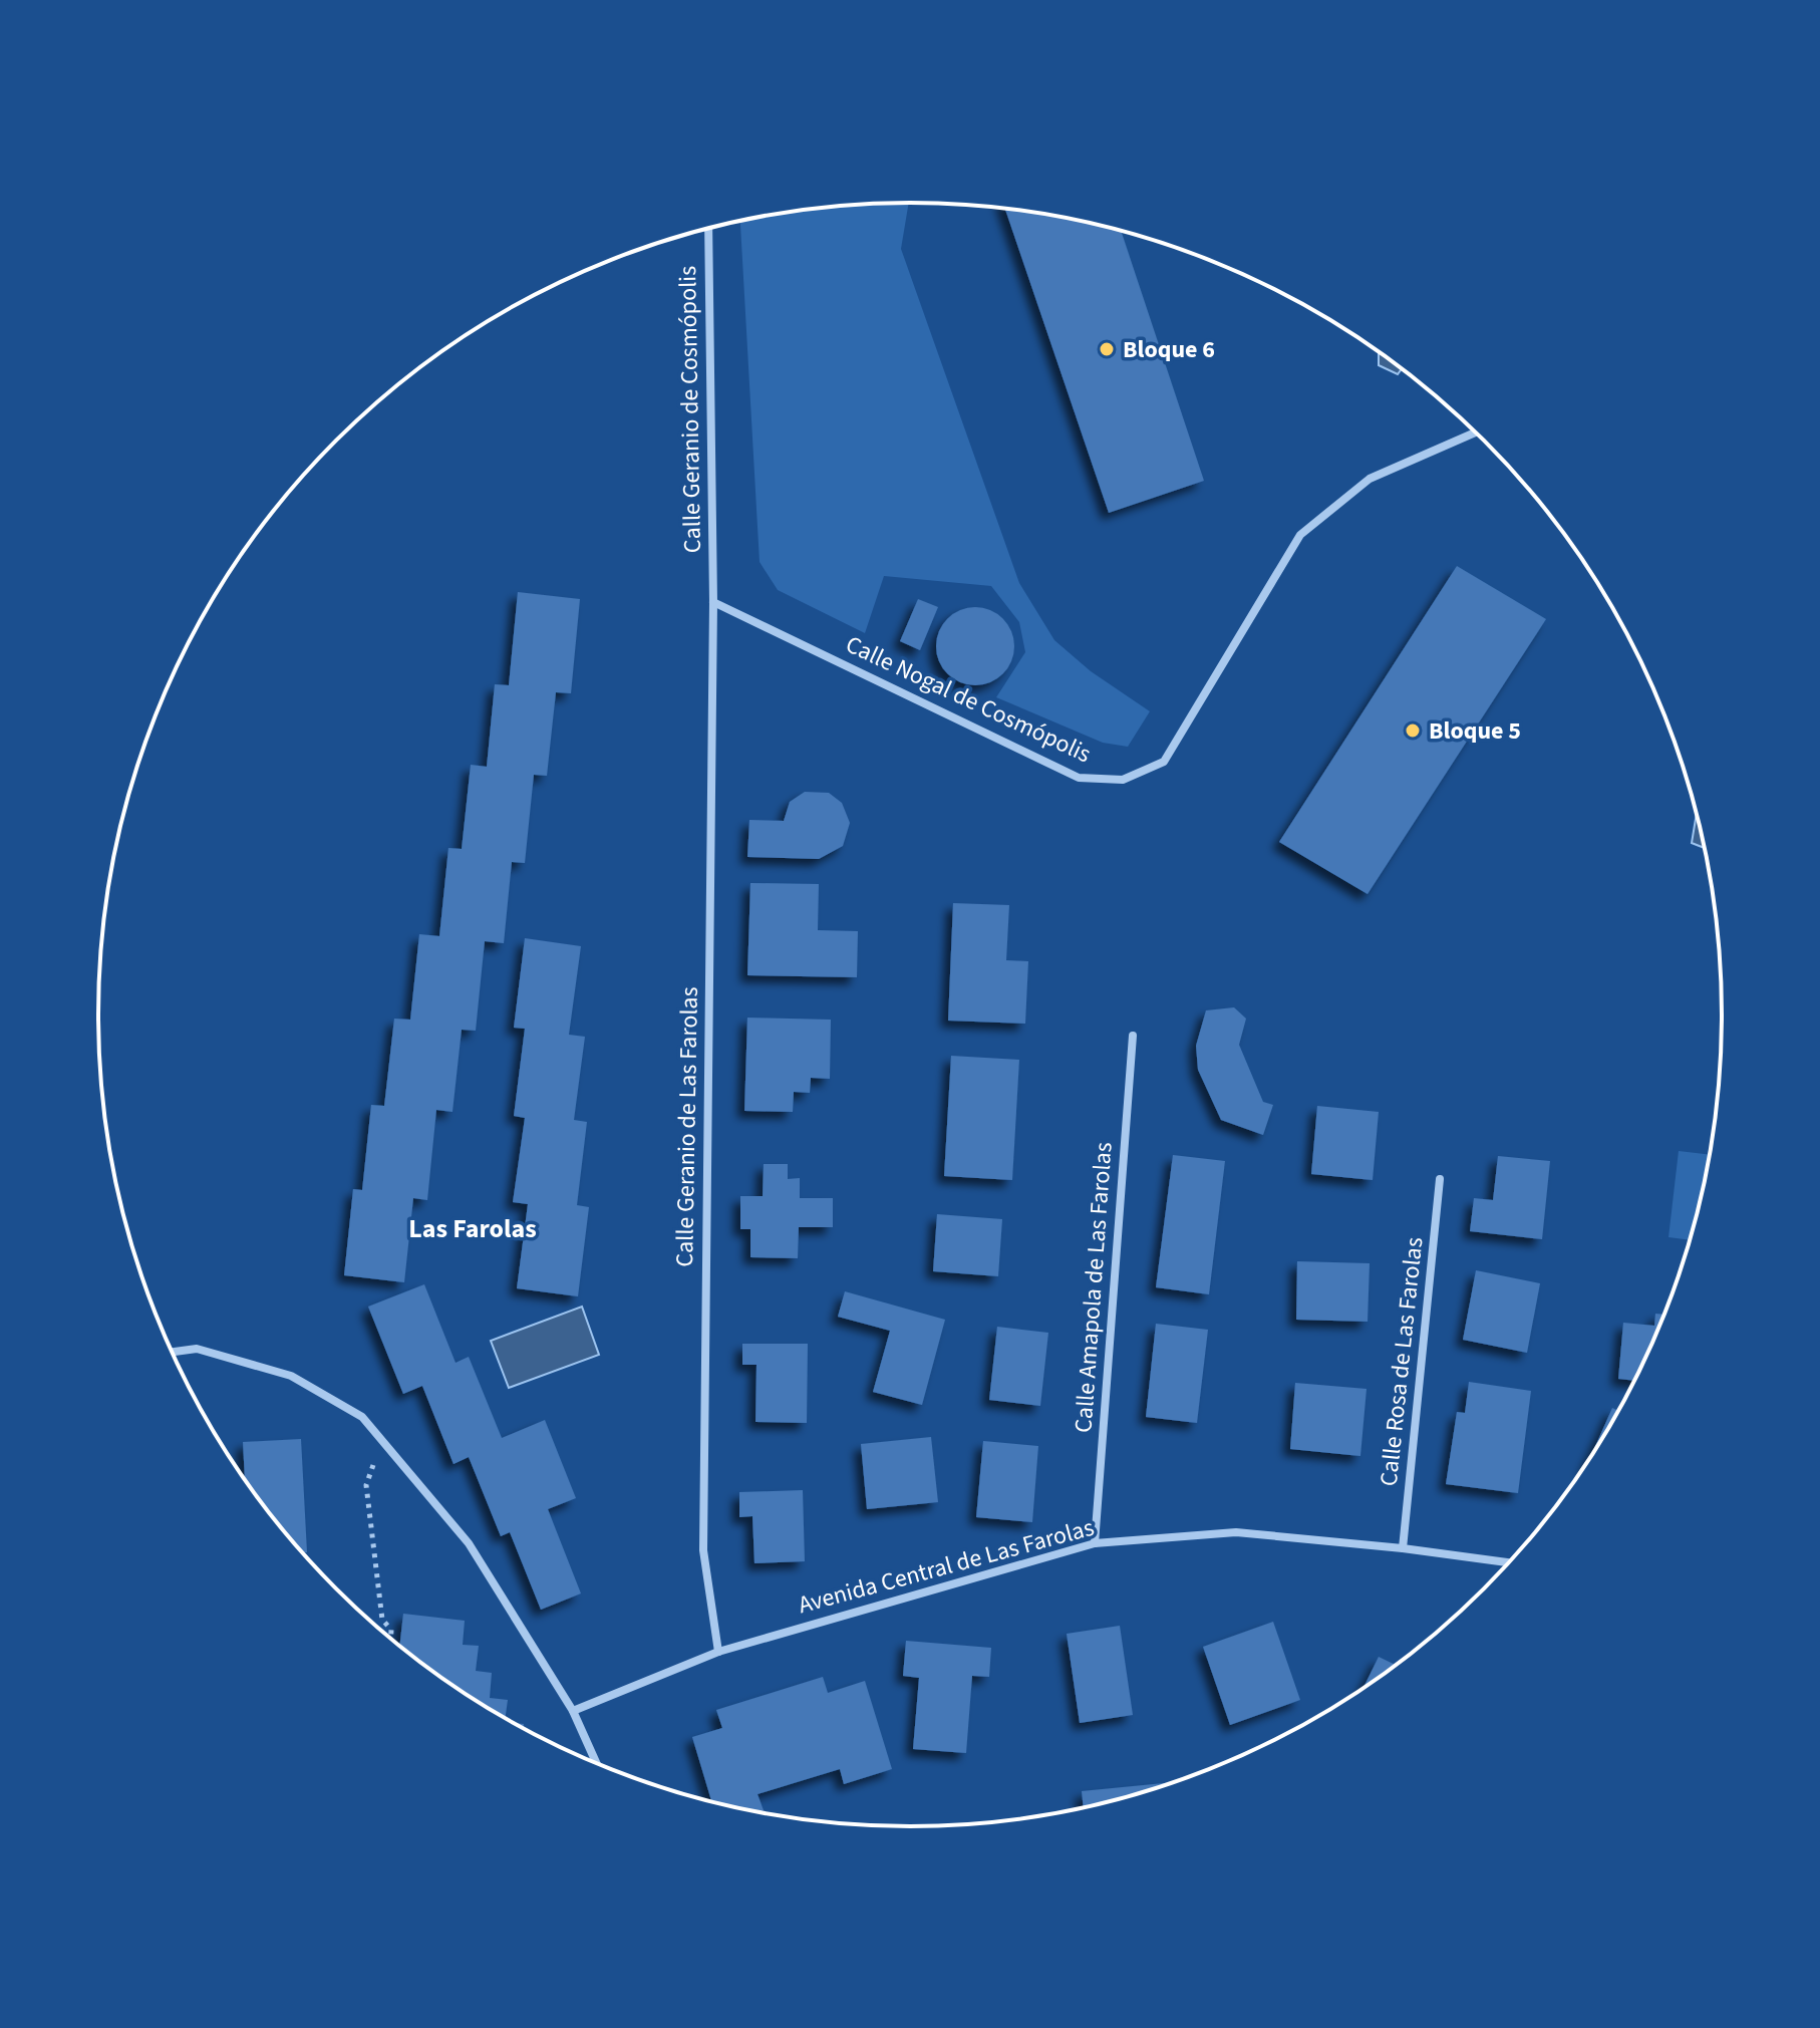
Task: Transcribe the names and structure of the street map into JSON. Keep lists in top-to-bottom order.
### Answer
{
  "streets": {
    "street": [
      "Calle Geranio de Cosmópolis",
      "Calle Nogal de Cosmópolis",
      "Calle Geranio de Las Farolas",
      "Calle Amapola de Las Farolas",
      "Calle Rosa de Las Farolas",
      "Avenida Central de Las Farolas"
    ]
  },
  "crossings": [
    ["Calle Geranio de Cosmópolis", "Calle Nogal de Cosmópolis"],
    ["Calle Geranio de Cosmópolis", "Calle Geranio de Las Farolas"],
    ["Calle Nogal de Cosmópolis", "Calle Geranio de Las Farolas"],
    ["Calle Geranio de Las Farolas", "Avenida Central de Las Farolas"],
    ["Calle Amapola de Las Farolas", "Avenida Central de Las Farolas"],
    ["Calle Rosa de Las Farolas", "Avenida Central de Las Farolas"]
  ],
  "districts": ["Las Farolas"],
  "places": ["Bloque 6", "Bloque 5"]
}
